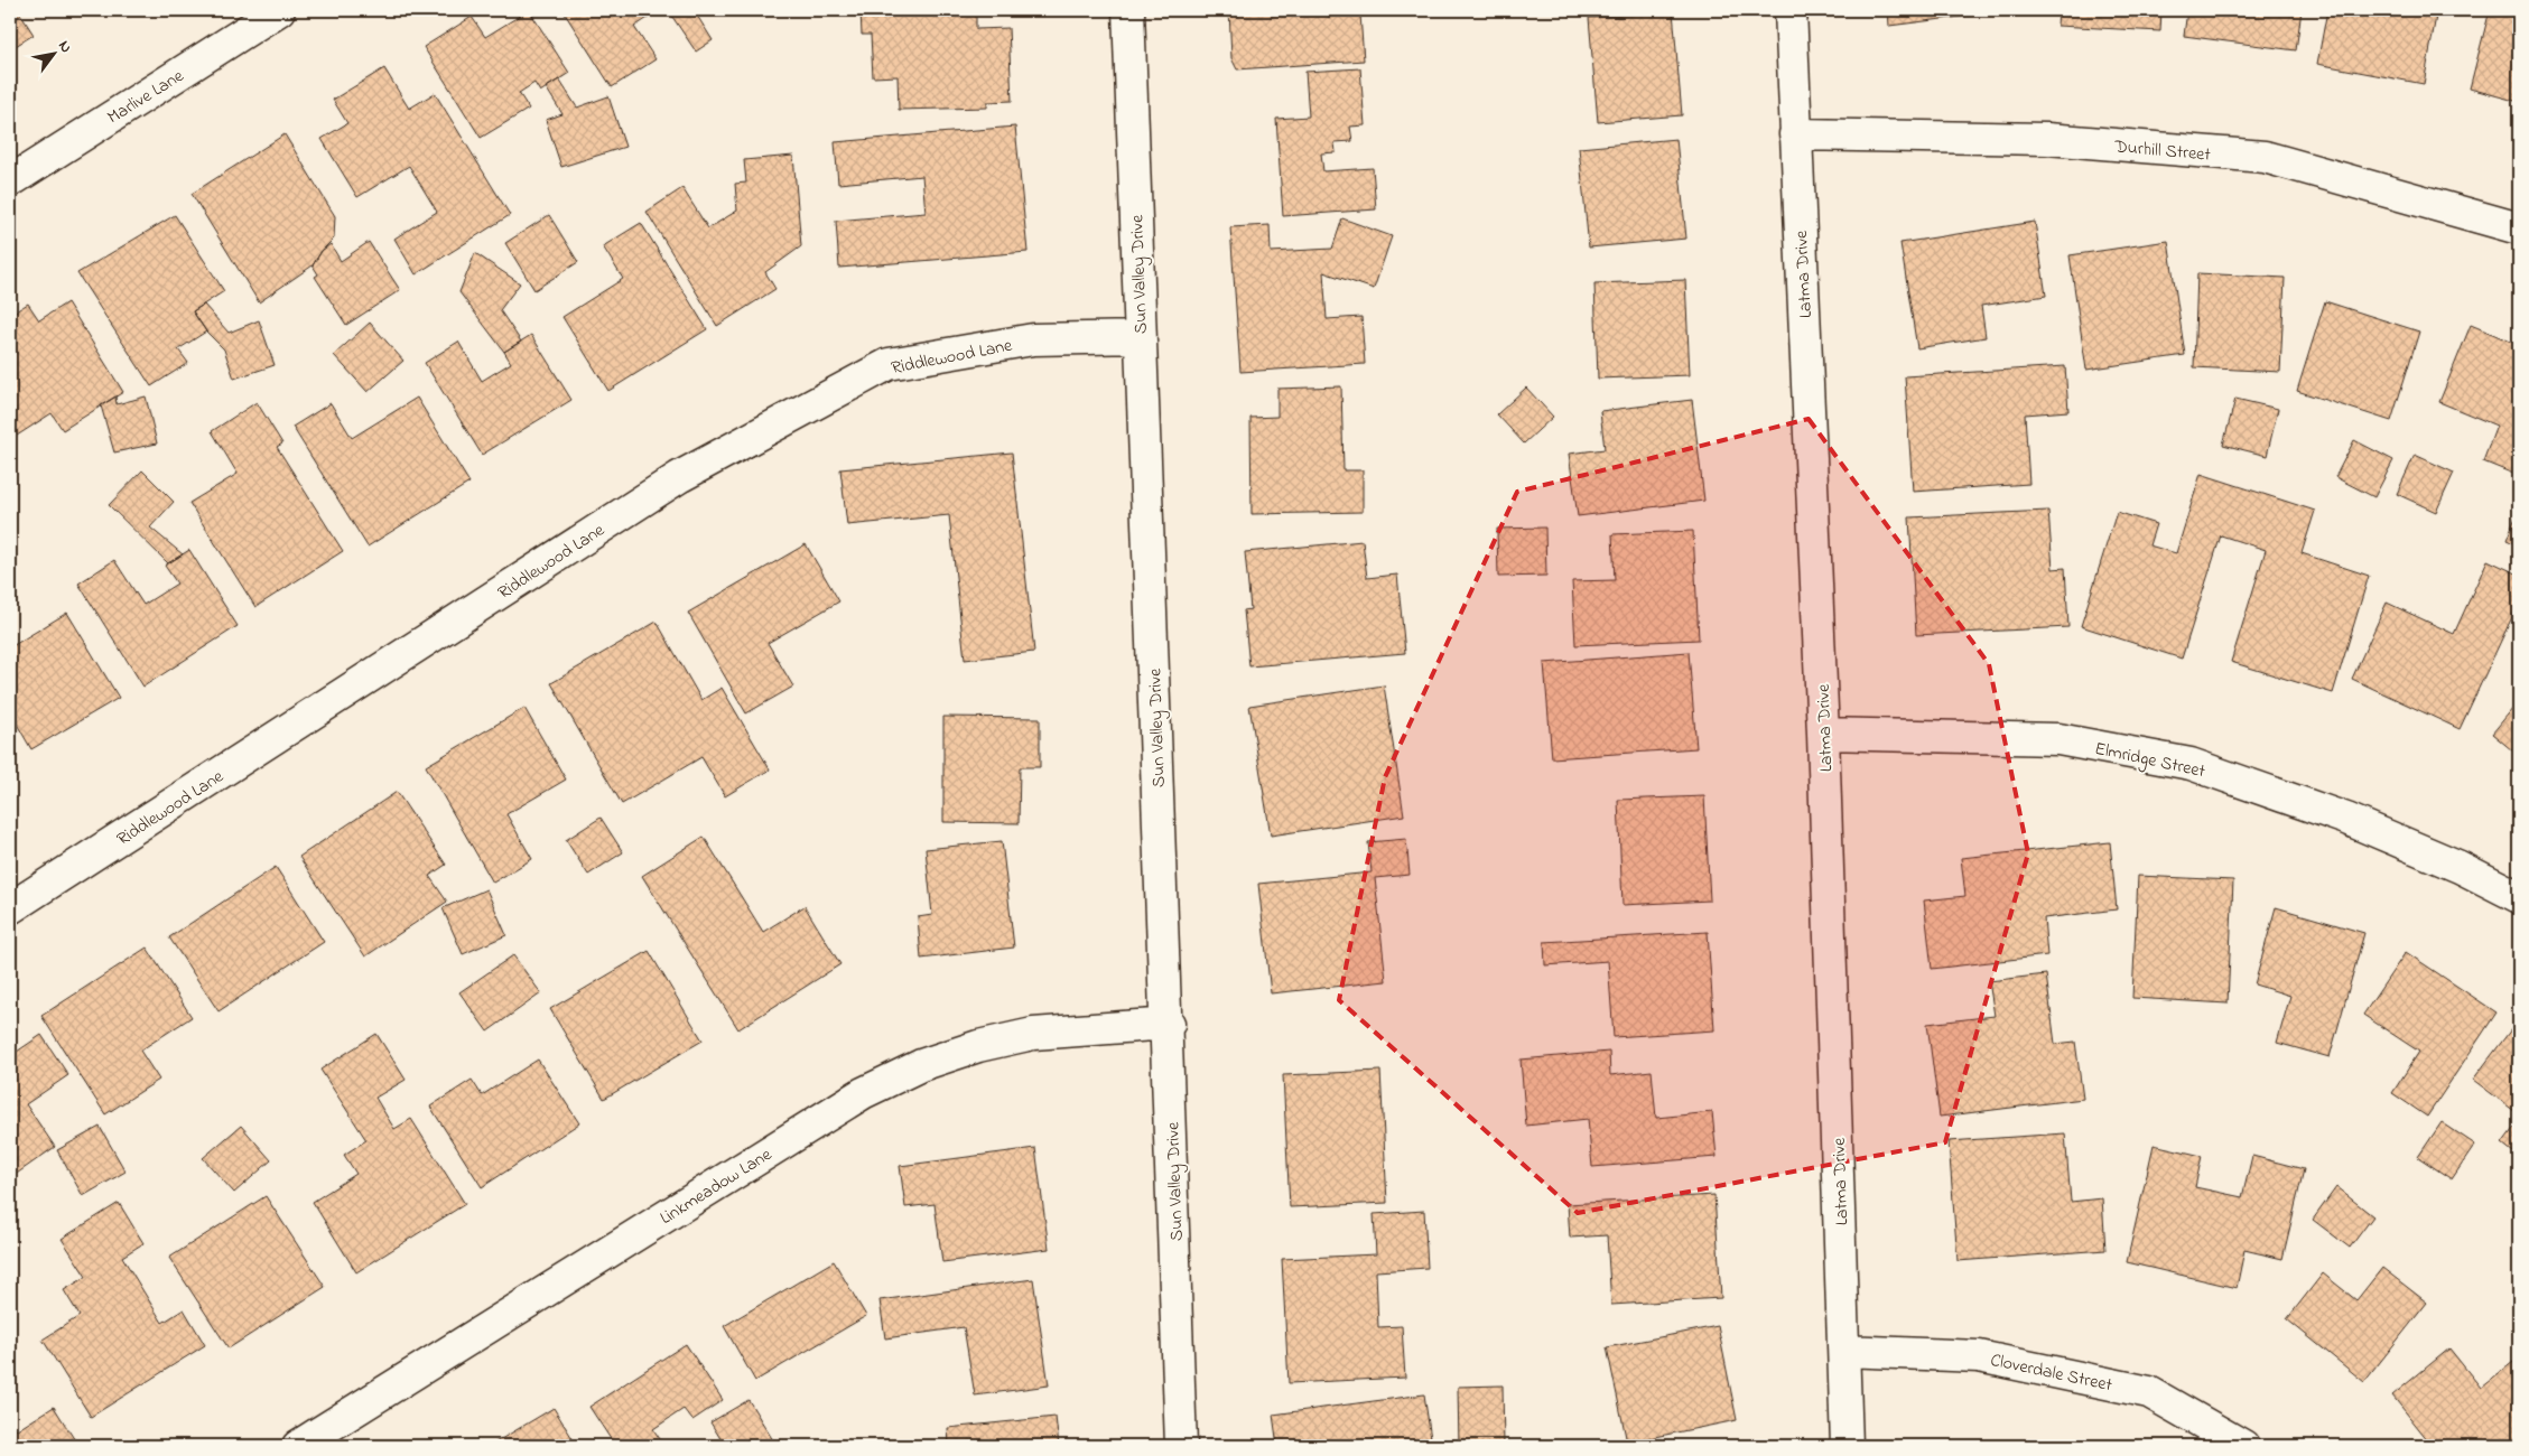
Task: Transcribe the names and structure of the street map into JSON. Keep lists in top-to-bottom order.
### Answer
{
  "streets": {
    "street": [
      "Marlive Lane",
      "Durhill Street",
      "Sun Valley Drive",
      "Latma Drive",
      "Riddlewood Lane",
      "Elmridge Street",
      "Linkmeadow Lane",
      "Cloverdale Street"
    ]
  },
  "crossings": [
    ["Durhill Street", "Latma Drive"],
    ["Sun Valley Drive", "Riddlewood Lane"],
    ["Sun Valley Drive", "Linkmeadow Lane"],
    ["Latma Drive", "Elmridge Street"],
    ["Latma Drive", "Cloverdale Street"]
  ],
  "north": "top right"
}
